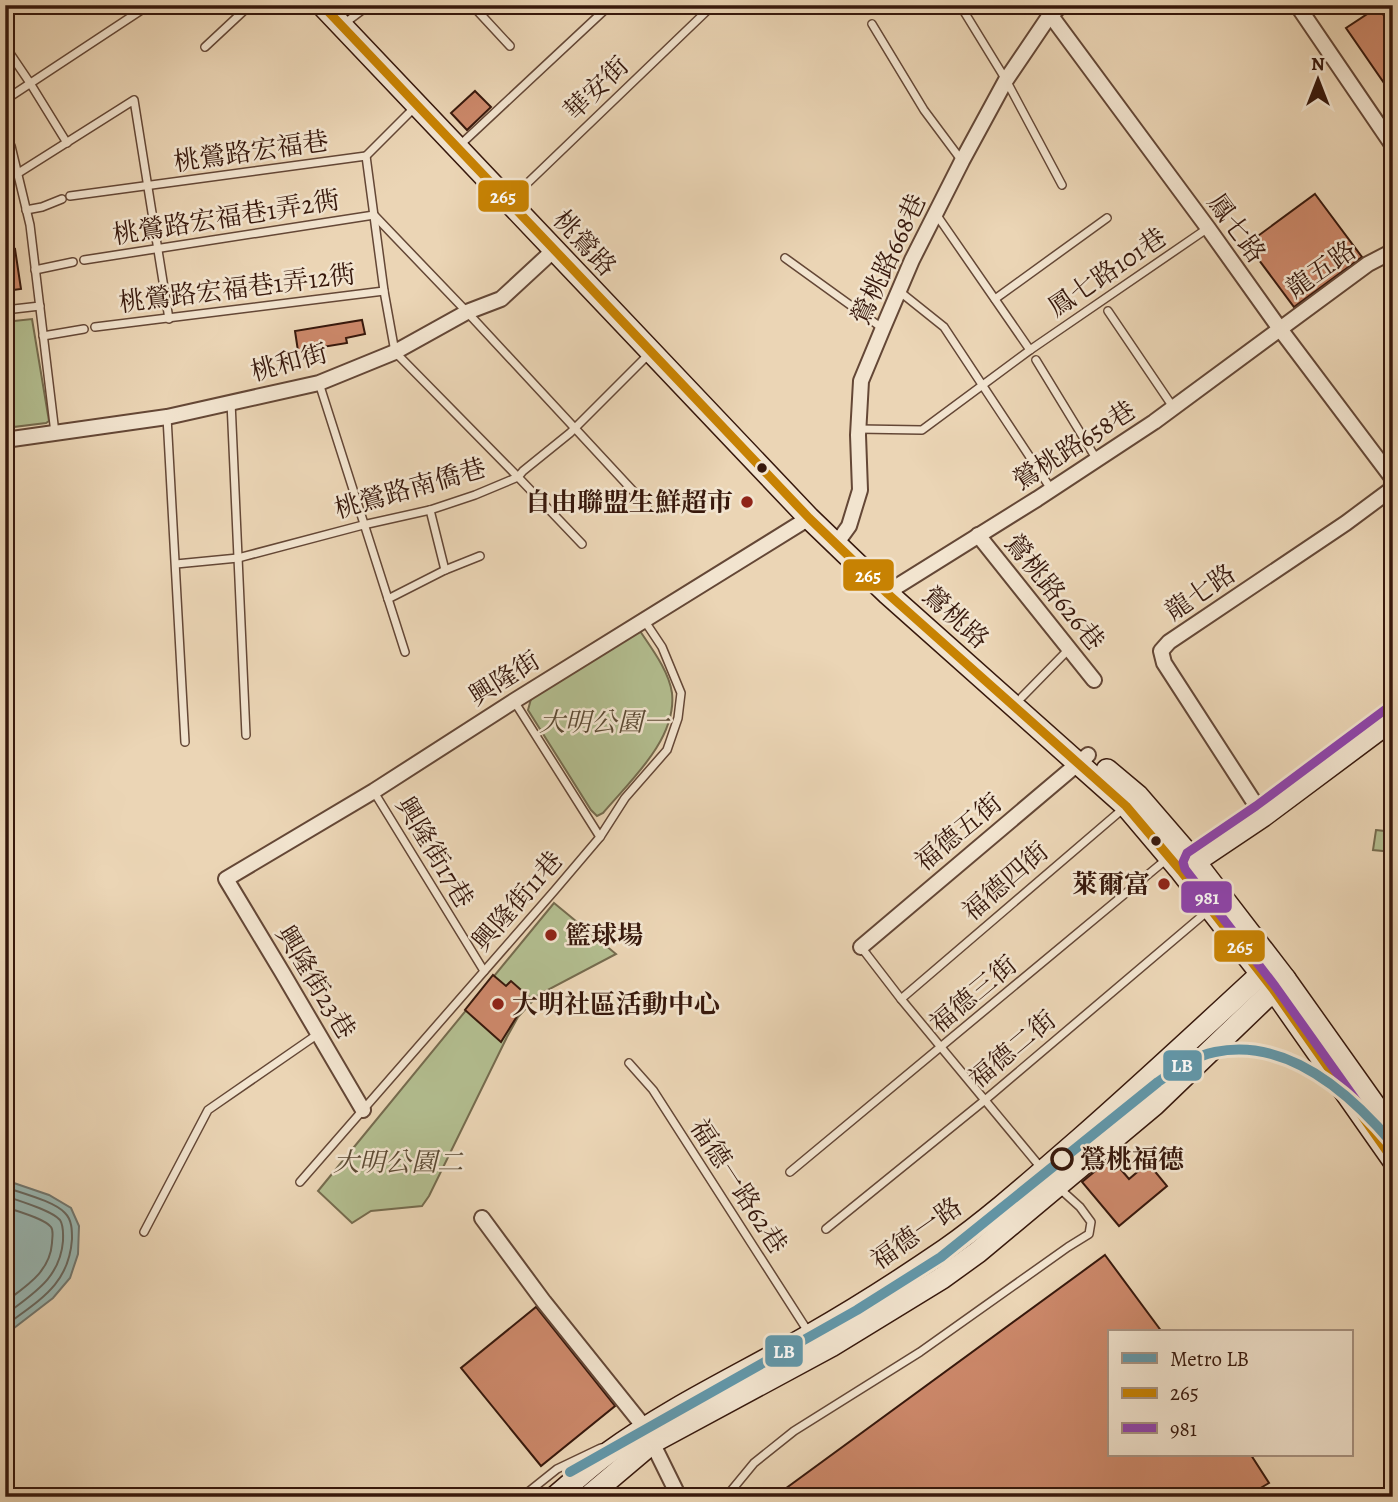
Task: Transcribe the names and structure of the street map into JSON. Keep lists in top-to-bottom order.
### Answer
{
  "streets": {
    "main road": ["桃鶯路", "鶯桃路", "福德一路"],
    "street": [
      "鳳七路",
      "鶯桃路668巷",
      "龍五路",
      "桃和街",
      "鶯桃路658巷",
      "鶯桃路626巷",
      "龍七路",
      "興隆街",
      "福德五街",
      "興隆街23巷"
    ],
    "lane": [
      "華安街",
      "桃鶯路宏福巷",
      "桃鶯路宏福巷1弄2衖",
      "鳳七路101巷",
      "桃鶯路宏福巷1弄12衖",
      "桃鶯路南僑巷",
      "興隆街17巷",
      "福德四街",
      "興隆街11巷",
      "福德三街",
      "福德二街",
      "福德一路62巷"
    ]
  },
  "crossings": [
    ["華安街", "桃鶯路"],
    ["桃鶯路宏福巷", "桃鶯路"],
    ["鳳七路", "鶯桃路668巷"],
    ["鳳七路", "龍五路"],
    ["鳳七路", "鳳七路101巷"],
    ["鳳七路", "鶯桃路658巷"],
    ["桃鶯路", "桃和街"],
    ["桃鶯路", "桃鶯路南僑巷"],
    ["桃鶯路", "鶯桃路"],
    ["桃鶯路", "興隆街"],
    ["鶯桃路668巷", "鳳七路101巷"],
    ["鶯桃路668巷", "鶯桃路"],
    ["龍五路", "鶯桃路658巷"],
    ["鶯桃路658巷", "鶯桃路626巷"],
    ["鶯桃路658巷", "鶯桃路"],
    ["鶯桃路", "興隆街"],
    ["鶯桃路", "福德五街"],
    ["鶯桃路", "福德四街"],
    ["鶯桃路", "福德三街"],
    ["鶯桃路", "福德二街"],
    ["鶯桃路", "福德一路"],
    ["興隆街", "興隆街17巷"],
    ["興隆街", "興隆街11巷"],
    ["興隆街", "興隆街23巷"],
    ["興隆街17巷", "興隆街11巷"],
    ["興隆街11巷", "興隆街23巷"],
    ["福德一路62巷", "福德一路"]
  ],
  "parks": ["大明公園一", "大明公園二"],
  "places": [
    "自由聯盟生鮮超市",
    "萊爾富",
    "籃球場",
    "大明社區活動中心",
    "鶯桃福德"
  ],
  "lines": ["transit line 265", "transit line 981", "metro line LB"],
  "legend": ["Metro LB", "265", "981"],
  "north": "top"
}
